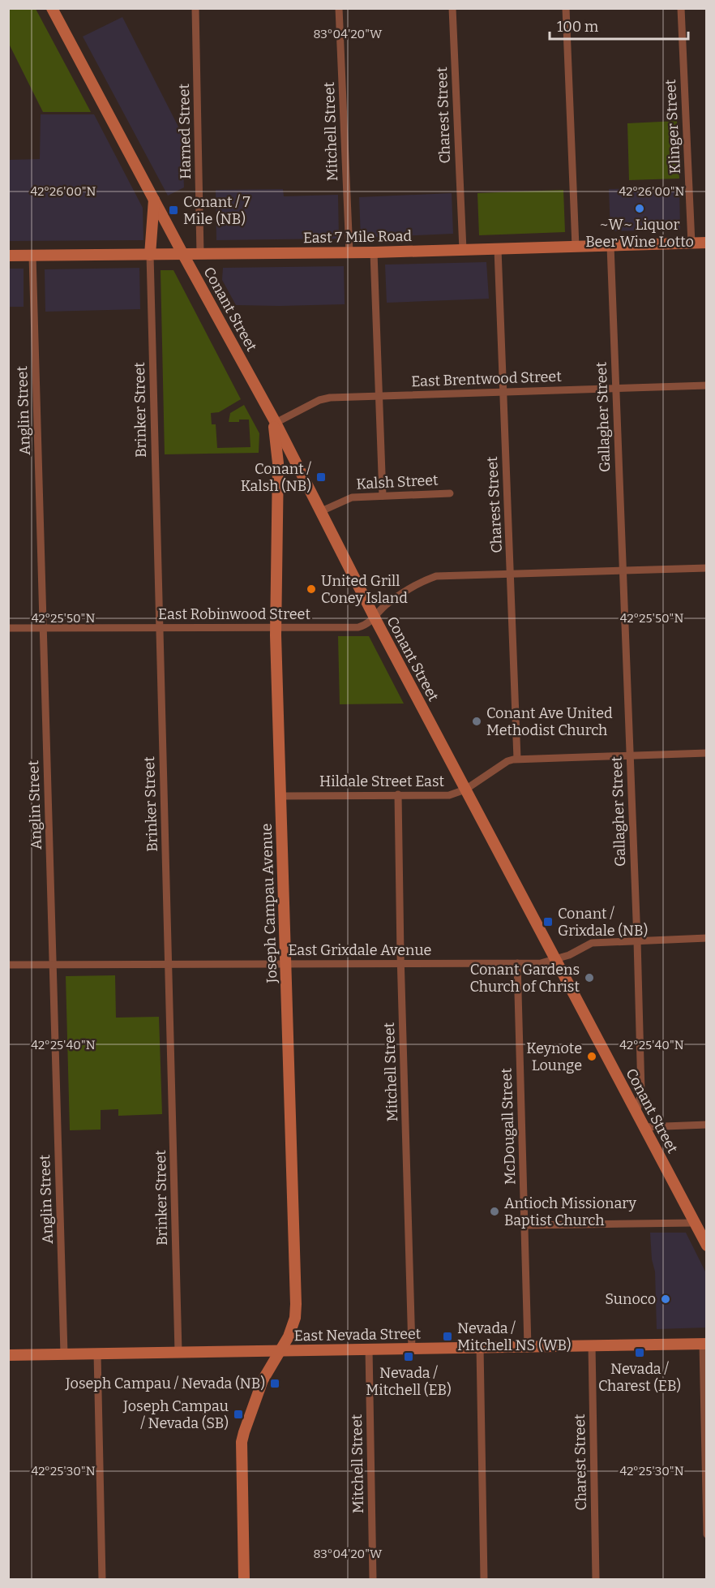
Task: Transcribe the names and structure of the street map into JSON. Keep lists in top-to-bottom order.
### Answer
{
  "streets": {
    "street": [
      "Charest Street",
      "Klinger Street",
      "Harned Street",
      "Mitchell Street",
      "East 7 Mile Road",
      "Conant Street",
      "East Brentwood Street",
      "Brinker Street",
      "Anglin Street",
      "Gallagher Street",
      "Kalsh Street",
      "East Robinwood Street",
      "Hildale Street East",
      "Joseph Campau Avenue",
      "East Grixdale Avenue",
      "McDougall Street",
      "East Nevada Street"
    ]
  },
  "crossings": [
    ["Charest Street", "East 7 Mile Road"],
    ["Charest Street", "East Brentwood Street"],
    ["Charest Street", "East Robinwood Street"],
    ["Charest Street", "Hildale Street East"],
    ["Charest Street", "East Nevada Street"],
    ["Klinger Street", "East 7 Mile Road"],
    ["Harned Street", "East 7 Mile Road"],
    ["Mitchell Street", "East 7 Mile Road"],
    ["Mitchell Street", "Hildale Street East"],
    ["Mitchell Street", "East Grixdale Avenue"],
    ["Mitchell Street", "East Nevada Street"],
    ["East 7 Mile Road", "Conant Street"],
    ["East 7 Mile Road", "Brinker Street"],
    ["East 7 Mile Road", "Anglin Street"],
    ["East 7 Mile Road", "Gallagher Street"],
    ["Conant Street", "East Brentwood Street"],
    ["Conant Street", "Gallagher Street"],
    ["Conant Street", "Kalsh Street"],
    ["Conant Street", "East Robinwood Street"],
    ["Conant Street", "Hildale Street East"],
    ["Conant Street", "Joseph Campau Avenue"],
    ["Conant Street", "East Grixdale Avenue"],
    ["East Brentwood Street", "Gallagher Street"],
    ["East Brentwood Street", "Joseph Campau Avenue"],
    ["Brinker Street", "East Robinwood Street"],
    ["Brinker Street", "East Grixdale Avenue"],
    ["Brinker Street", "East Nevada Street"],
    ["Anglin Street", "East Robinwood Street"],
    ["Anglin Street", "East Grixdale Avenue"],
    ["Anglin Street", "East Nevada Street"],
    ["Gallagher Street", "East Robinwood Street"],
    ["Gallagher Street", "Hildale Street East"],
    ["Gallagher Street", "East Grixdale Avenue"],
    ["East Robinwood Street", "Joseph Campau Avenue"],
    ["Hildale Street East", "Joseph Campau Avenue"],
    ["Joseph Campau Avenue", "East Grixdale Avenue"],
    ["Joseph Campau Avenue", "East Nevada Street"],
    ["East Grixdale Avenue", "McDougall Street"],
    ["McDougall Street", "East Nevada Street"]
  ],
  "places": {
    "other": [
      "~W~ Liquor Beer Wine Lotto",
      "United Grill Coney Island",
      "Conant Ave United Methodist Church",
      "Conant Gardens Church of Christ",
      "Keynote Lounge",
      "Antioch Missionary Baptist Church",
      "Sunoco"
    ],
    "transit": [
      "Conant / 7 Mile (NB)",
      "Conant / Kalsh (NB)",
      "Conant / Grixdale (NB)",
      "Nevada / Mitchell NS (WB)",
      "Nevada / Charest (EB)",
      "Nevada / Mitchell (EB)",
      "Joseph Campau / Nevada (NB)",
      "Joseph Campau / Nevada (SB)"
    ]
  },
  "scale_bar": "100 m",
  "coordinates": [
    "83°04'20\"W",
    "42°26'00\"N",
    "42°25'50\"N",
    "42°25'40\"N",
    "42°25'30\"N"
  ]
}
